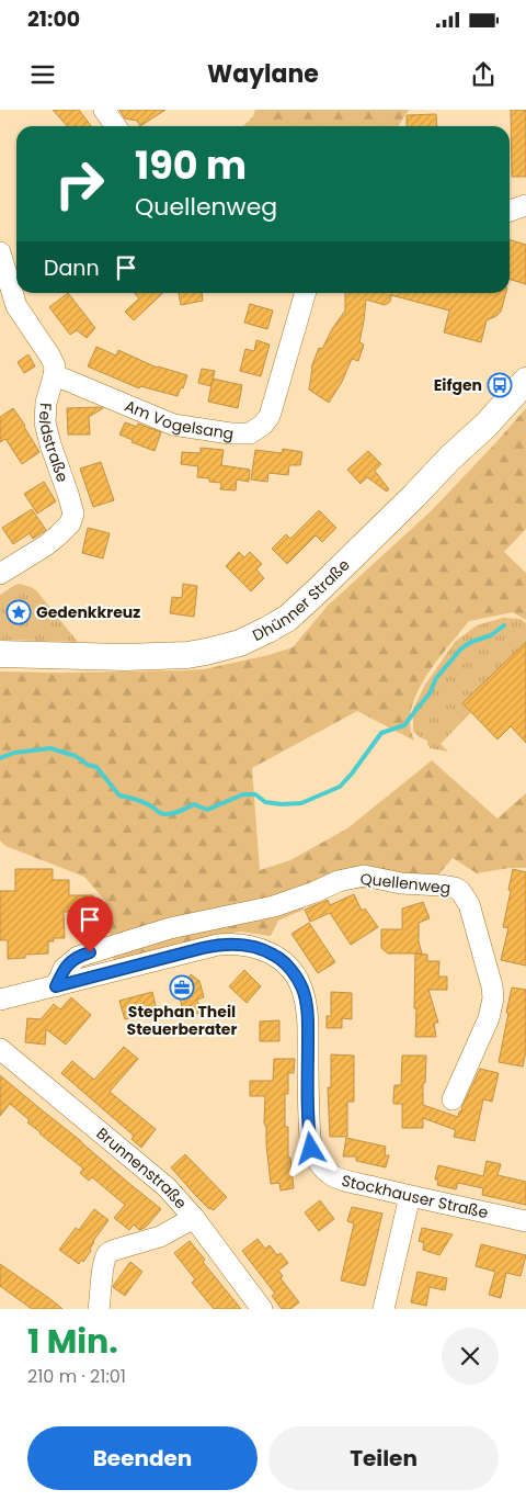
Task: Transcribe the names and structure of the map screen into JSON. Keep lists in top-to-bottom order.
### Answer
{
  "streets": {
    "main road": ["Dhünner Straße"],
    "street": [
      "Am Vogelsang",
      "Feldstraße",
      "Quellenweg",
      "Brunnenstraße",
      "Stockhauser Straße"
    ]
  },
  "crossings": [
    ["Am Vogelsang", "Feldstraße"],
    ["Quellenweg", "Stockhauser Straße"]
  ],
  "places": {
    "bus stop": ["Eifgen"],
    "place": ["Gedenkkreuz"],
    "office": ["Stephan Theil Steuerberater"]
  },
  "page": {
    "status": "21:00",
    "header": "Waylane",
    "turn": ["190 m", "Quellenweg"],
    "then": "Dann",
    "heading": ["1 Min.", "210 m · 21:01"],
    "buttons": ["Beenden", "Teilen"]
  }
}
